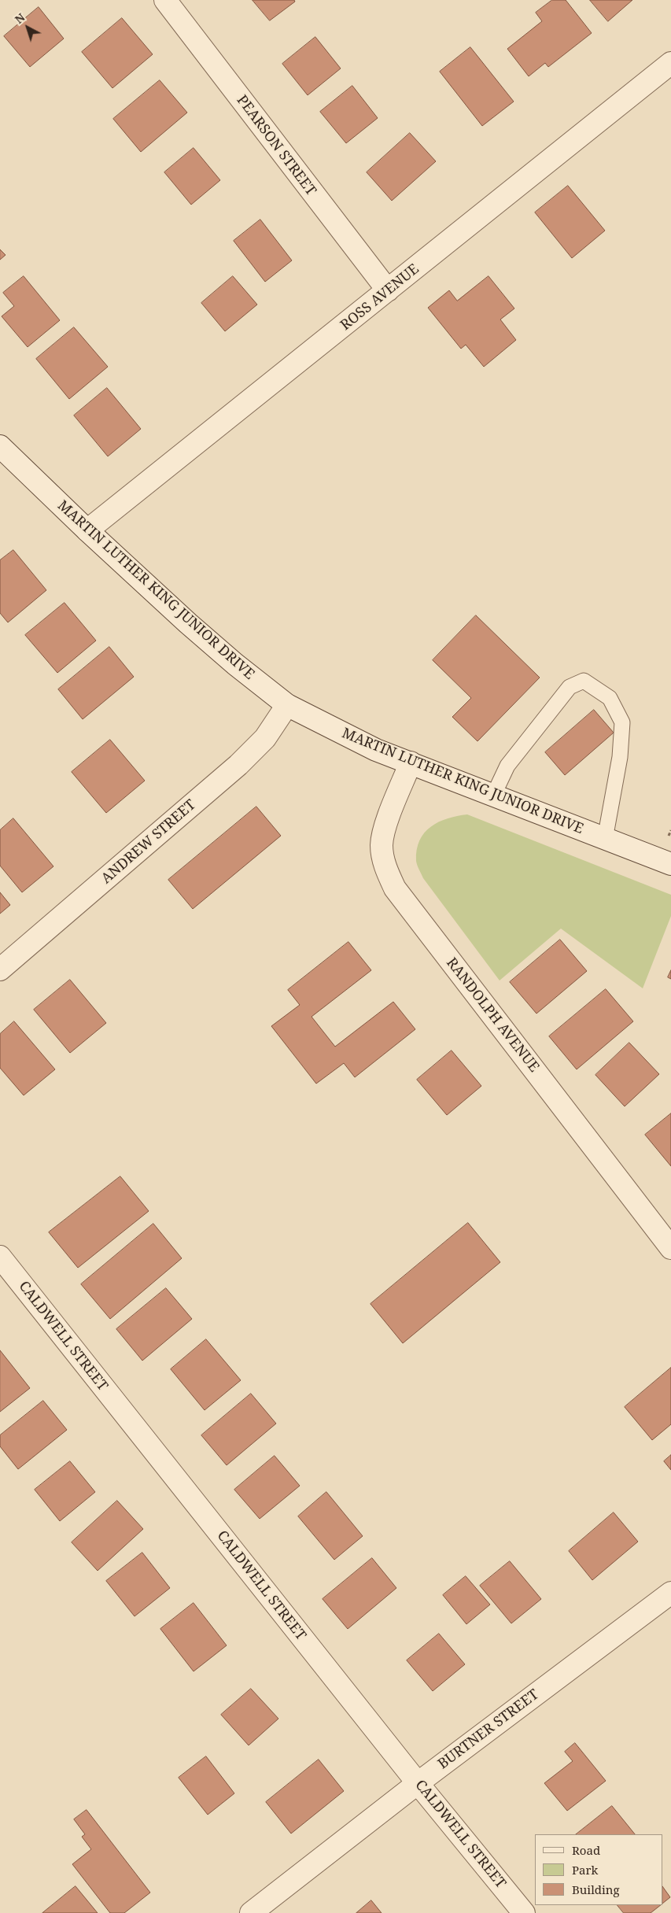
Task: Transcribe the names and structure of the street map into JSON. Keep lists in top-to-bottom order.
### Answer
{
  "streets": {
    "street": [
      "PEARSON STREET",
      "ROSS AVENUE",
      "MARTIN LUTHER KING JUNIOR DRIVE",
      "ANDREW STREET",
      "RANDOLPH AVENUE",
      "CALDWELL STREET",
      "BURTNER STREET"
    ]
  },
  "crossings": [
    ["PEARSON STREET", "ROSS AVENUE"],
    ["ROSS AVENUE", "MARTIN LUTHER KING JUNIOR DRIVE"],
    ["MARTIN LUTHER KING JUNIOR DRIVE", "ANDREW STREET"],
    ["MARTIN LUTHER KING JUNIOR DRIVE", "RANDOLPH AVENUE"],
    ["CALDWELL STREET", "BURTNER STREET"]
  ],
  "legend": ["Road", "Park", "Building"],
  "north": "top left"
}
